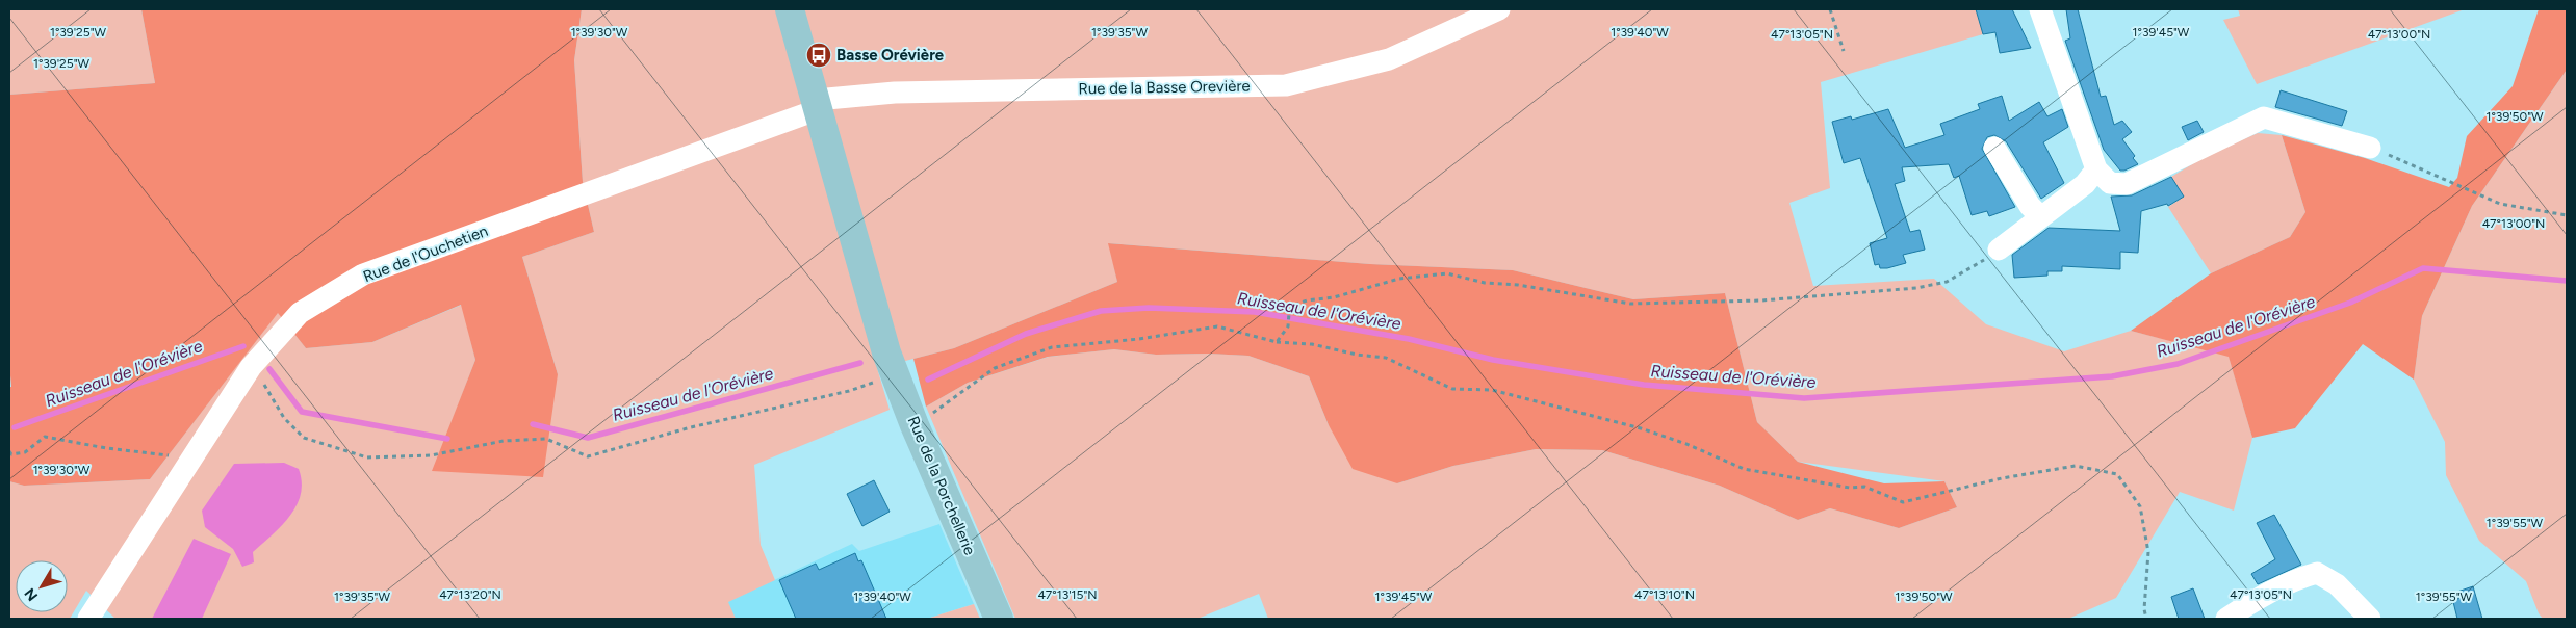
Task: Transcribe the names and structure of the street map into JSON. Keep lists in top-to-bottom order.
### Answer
{
  "streets": {
    "street": ["Rue de la Basse Orevière", "Rue de l'Ouchetien", "Rue de la Porchellerie"]
  },
  "crossings": [
    ["Rue de la Basse Orevière", "Rue de l'Ouchetien"],
    ["Rue de la Basse Orevière", "Rue de la Porchellerie"],
    ["Rue de l'Ouchetien", "Rue de la Porchellerie"]
  ],
  "water": ["Ruisseau de l'Orévière"],
  "places": {
    "bus stop": ["Basse Orévière"]
  },
  "north": "bottom left",
  "coordinates": [
    "1°39'25\"W",
    "1°39'30\"W",
    "1°39'35\"W",
    "1°39'40\"W",
    "1°39'45\"W",
    "47°13'05\"N",
    "47°13'00\"N",
    "1°39'50\"W",
    "1°39'55\"W",
    "47°13'20\"N",
    "47°13'15\"N",
    "47°13'10\"N"
  ]
}
